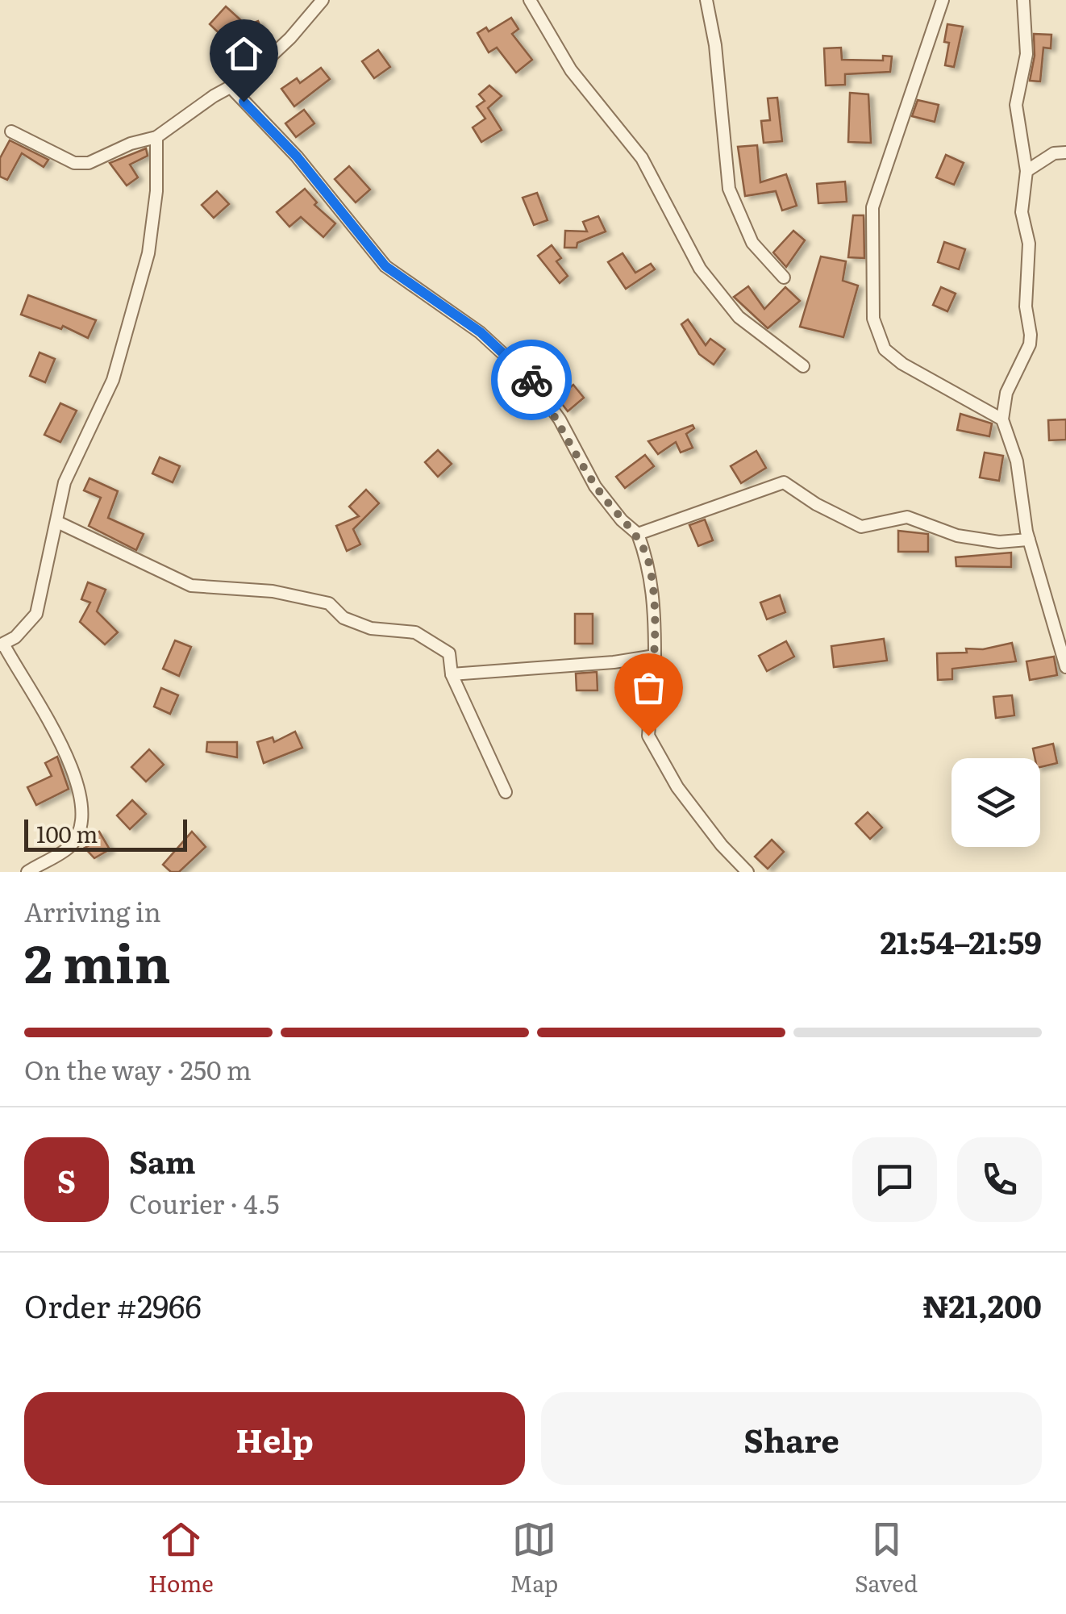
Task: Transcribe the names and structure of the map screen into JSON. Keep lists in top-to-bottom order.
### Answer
{
  "scale_bar": "100 m",
  "page": {
    "scale": "100 m",
    "heading": ["2 min", "Arriving in", "21:54–21:59"],
    "panel": [
      "Sam",
      "Courier · 4.5",
      "Order #2966",
      "₦21,200"
    ],
    "bar": "On the way · 250 m",
    "round": "S",
    "buttons": ["Help", "Share"],
    "tabs": ["Home", "Map", "Saved"]
  }
}
